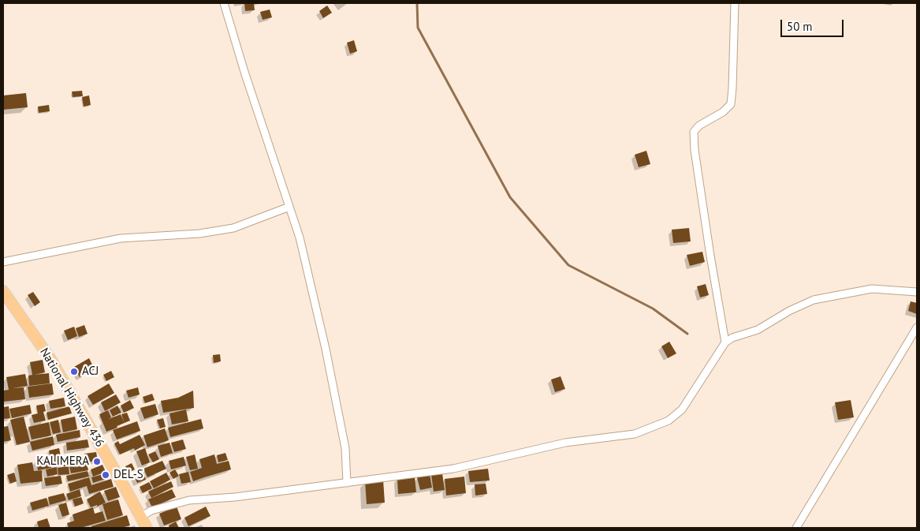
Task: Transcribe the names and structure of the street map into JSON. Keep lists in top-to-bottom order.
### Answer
{
  "streets": {
    "main road": ["National Highway 436"]
  },
  "places": ["ACJ", "KALIMERA", "DEL-S"],
  "scale_bar": "50 m"
}
